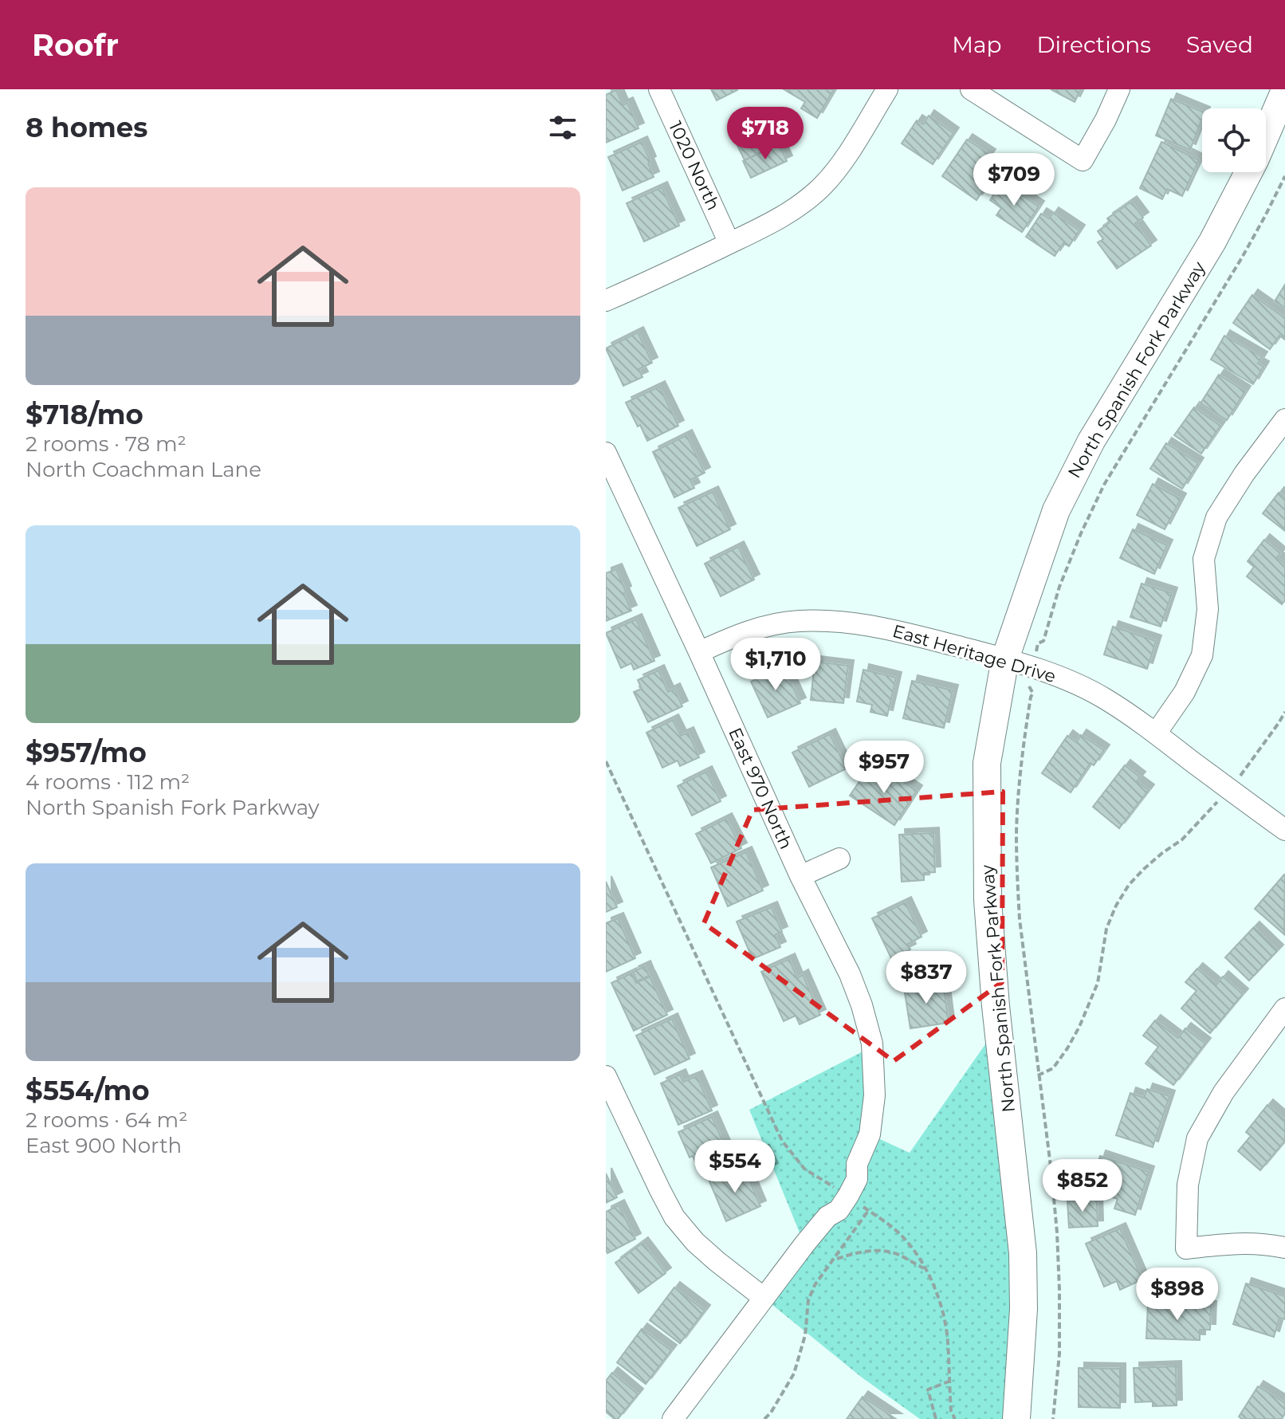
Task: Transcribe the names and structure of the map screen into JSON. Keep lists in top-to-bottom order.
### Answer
{
  "streets": {
    "street": [
      "1020 North",
      "North Spanish Fork Parkway",
      "East Heritage Drive",
      "East 970 North"
    ]
  },
  "crossings": [
    ["North Spanish Fork Parkway", "East Heritage Drive"],
    ["East Heritage Drive", "East 970 North"]
  ],
  "page": {
    "header": "Roofr",
    "nav": ["Map", "Directions", "Saved"],
    "heading": "8 homes",
    "price": [
      "$718",
      "$709",
      "$1,710",
      "$957",
      "$837",
      "$554",
      "$852",
      "$898"
    ],
    "list": [
      {
        "name": "$718/mo",
        "note": "2 rooms · 78 m² · North Coachman Lane"
      },
      {
        "name": "$957/mo",
        "note": "4 rooms · 112 m² · North Spanish Fork Parkway"
      },
      {
        "name": "$554/mo",
        "note": "2 rooms · 64 m² · East 900 North"
      }
    ]
  }
}
